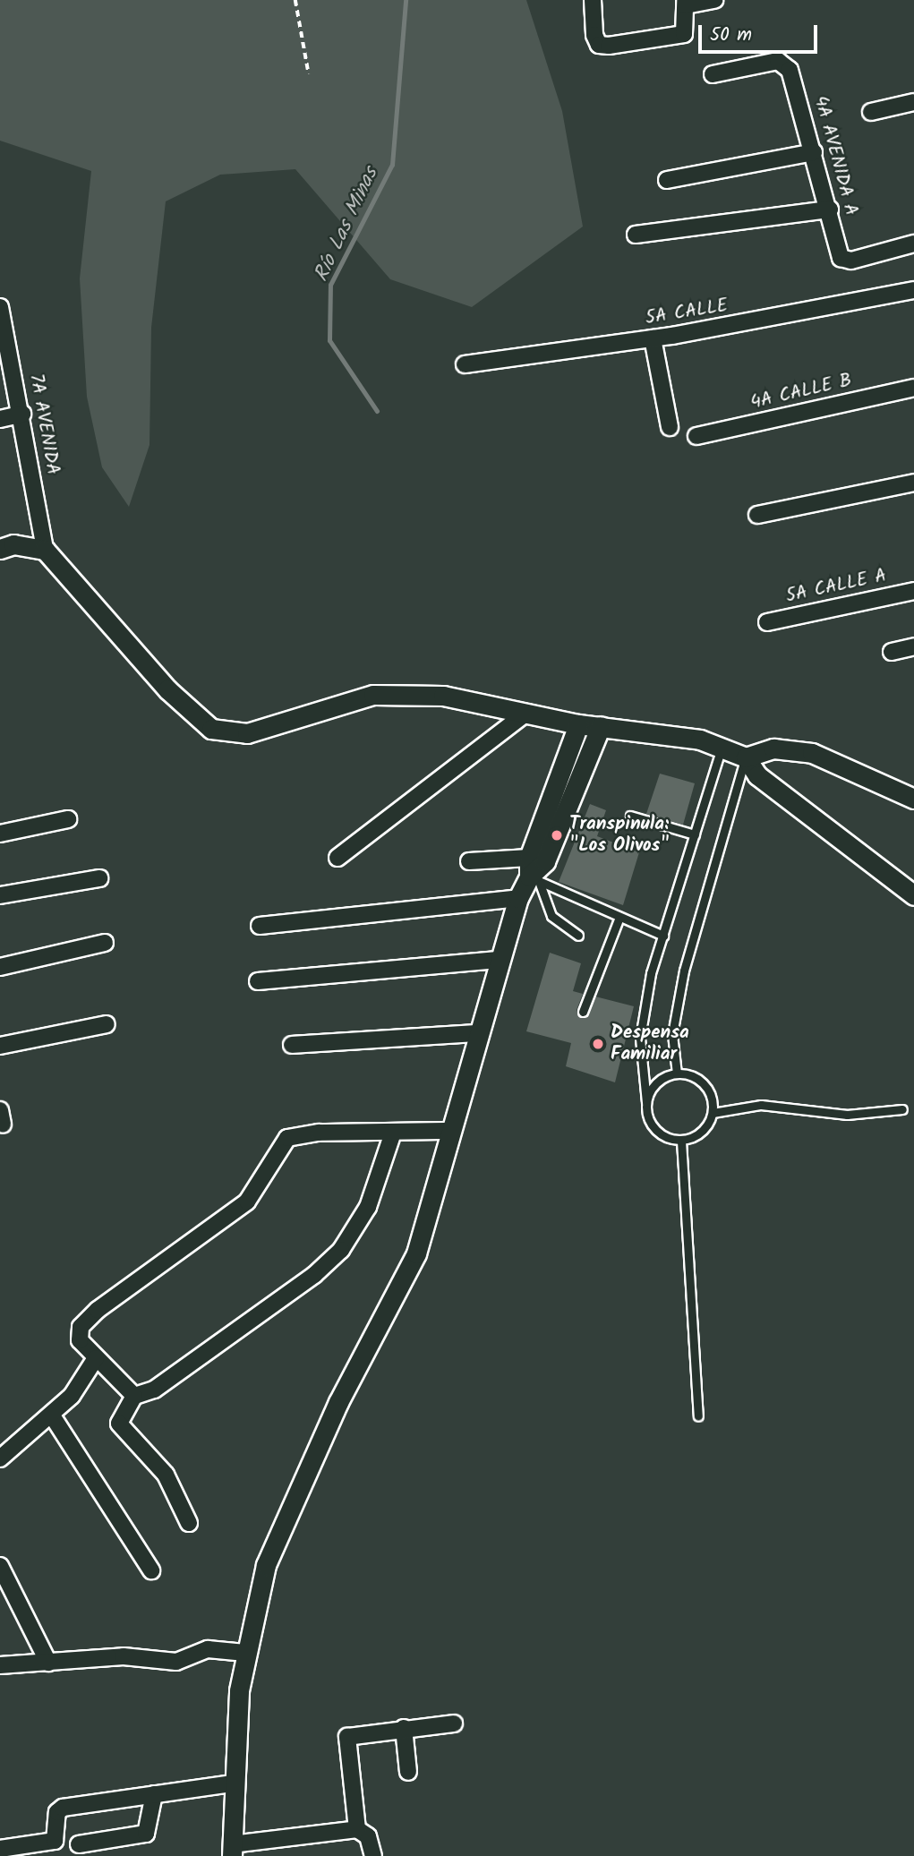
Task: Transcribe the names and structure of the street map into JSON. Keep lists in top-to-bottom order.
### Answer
{
  "streets": {
    "street": [
      "4A AVENIDA A",
      "5A CALLE",
      "4A CALLE B",
      "7A AVENIDA",
      "5A CALLE A"
    ]
  },
  "water": ["Río Las Minas"],
  "places": ["Transpinula: \"Los Olivos\"", "Despensa Familiar"],
  "scale_bar": "50 m"
}
